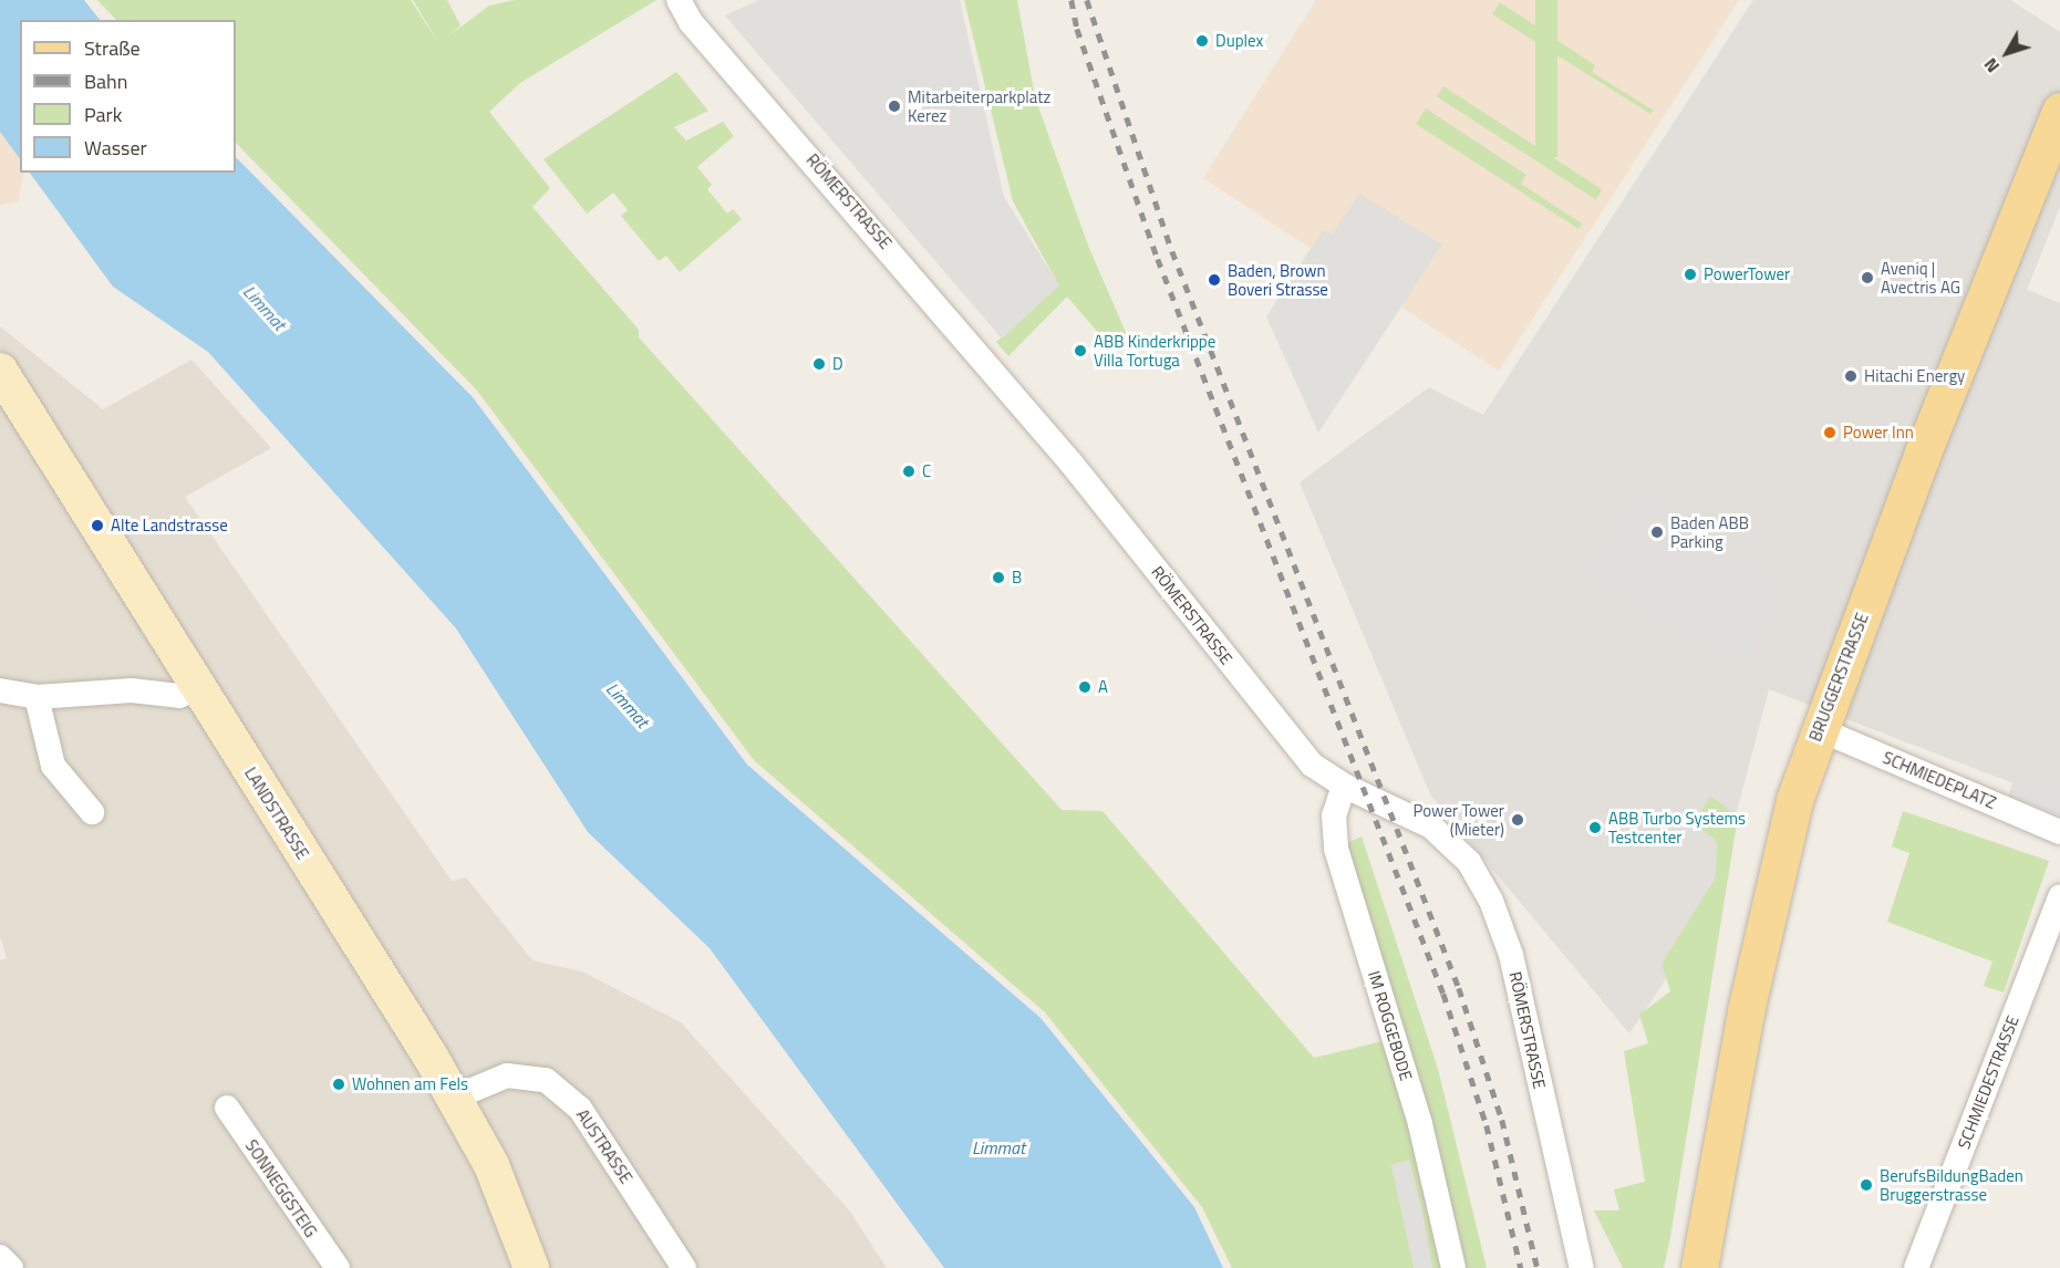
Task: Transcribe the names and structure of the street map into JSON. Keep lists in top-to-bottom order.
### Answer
{
  "streets": {
    "main road": ["BRUGGERSTRASSE", "LANDSTRASSE"],
    "street": [
      "RÖMERSTRASSE",
      "SCHMIEDEPLATZ",
      "IM ROGGEBODE",
      "SCHMIEDESTRASSE",
      "AUSTRASSE",
      "SONNEGGSTEIG"
    ]
  },
  "crossings": [
    ["RÖMERSTRASSE", "IM ROGGEBODE"],
    ["BRUGGERSTRASSE", "SCHMIEDEPLATZ"],
    ["LANDSTRASSE", "AUSTRASSE"]
  ],
  "water": ["Limmat"],
  "places": [
    "Duplex",
    "Mitarbeiterparkplatz Kerez",
    "PowerTower",
    "Aveniq | Avectris AG",
    "Baden, Brown Boveri Strasse",
    "ABB Kinderkrippe Villa Tortuga",
    "D",
    "Hitachi Energy",
    "Power Inn",
    "C",
    "Alte Landstrasse",
    "Baden ABB Parking",
    "B",
    "A",
    "Power Tower (Mieter)",
    "ABB Turbo Systems Testcenter",
    "Wohnen am Fels",
    "BerufsBildungBaden Bruggerstrasse"
  ],
  "legend": [
    "Straße",
    "Bahn",
    "Park",
    "Wasser"
  ],
  "north": "bottom left"
}
